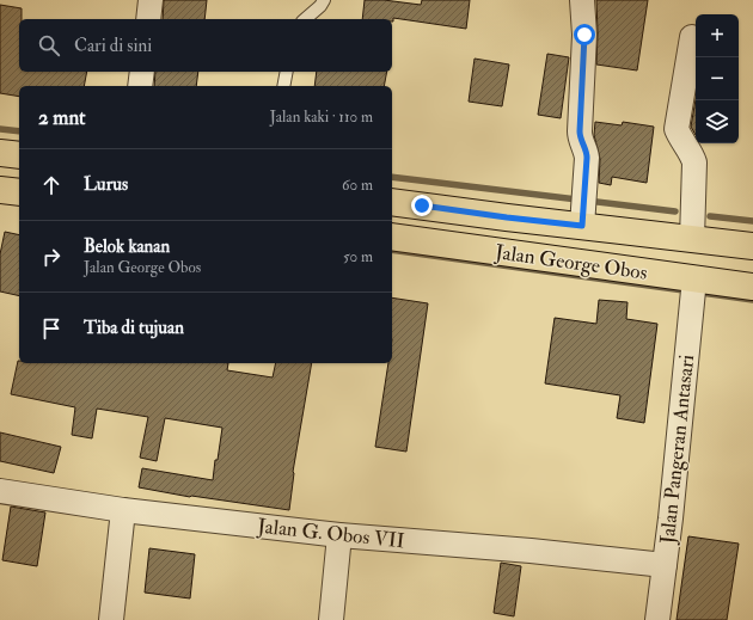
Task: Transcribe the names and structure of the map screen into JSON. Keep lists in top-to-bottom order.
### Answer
{
  "streets": {
    "main road": ["Jalan George Obos"],
    "street": ["Jalan Pangeran Antasari", "Jalan G. Obos VII"]
  },
  "crossings": [
    ["Jalan George Obos", "Jalan Pangeran Antasari"],
    ["Jalan Pangeran Antasari", "Jalan G. Obos VII"]
  ],
  "page": {
    "map_buttons": ["+", "−"],
    "search": "Cari di sini",
    "heading": ["2 mnt", "Jalan kaki · 110 m"],
    "list": [
      ["Lurus", "60 m"],
      ["Belok kanan", "Jalan George Obos", "50 m"],
      "Tiba di tujuan"
    ]
  }
}
